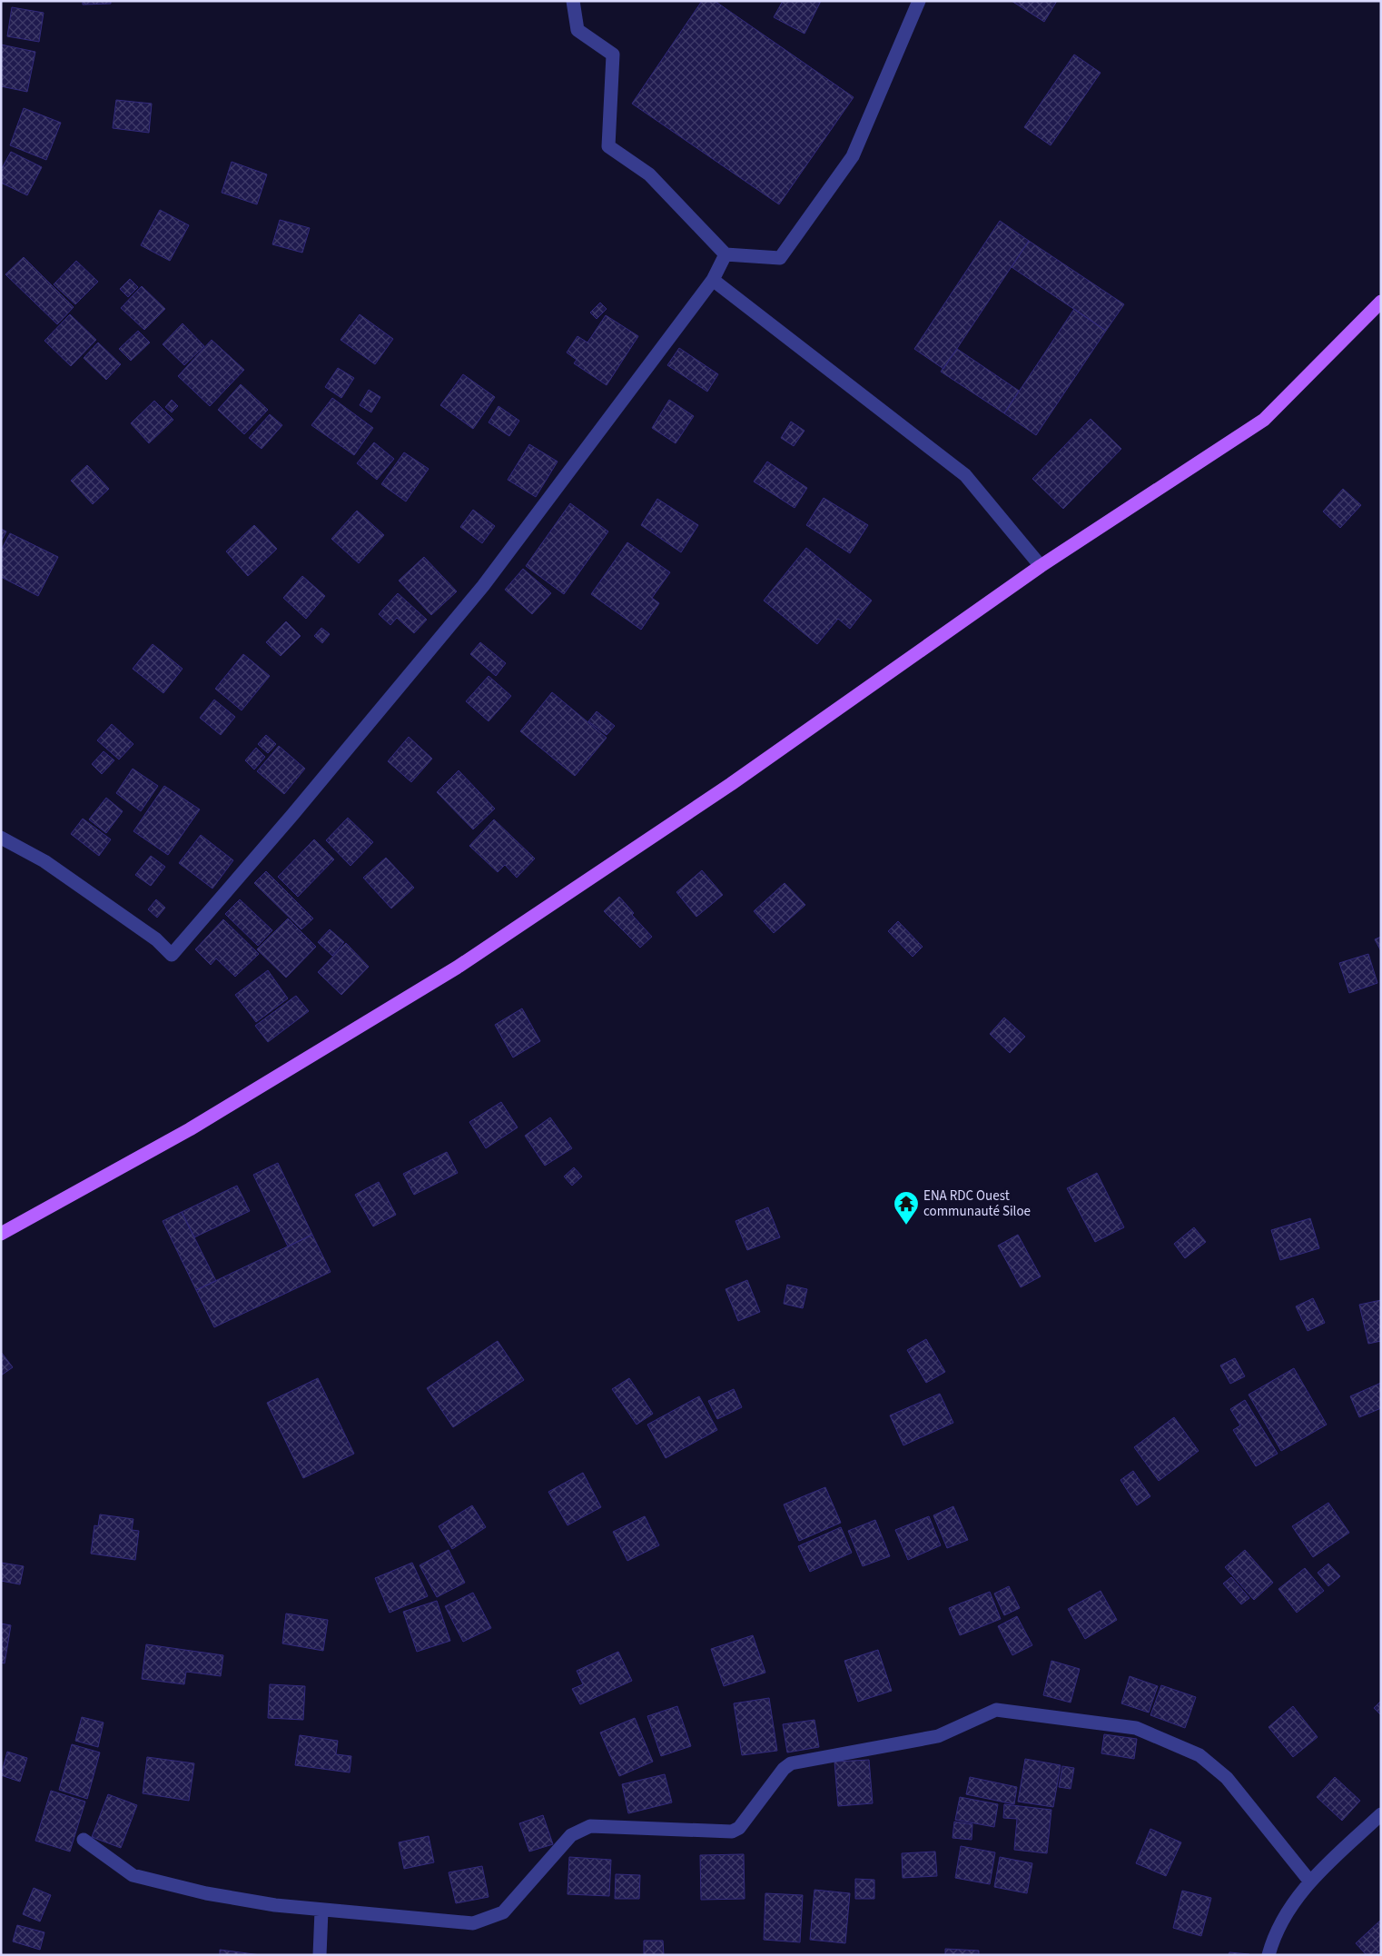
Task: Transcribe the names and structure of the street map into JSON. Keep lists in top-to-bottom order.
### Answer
{
  "places": {
    "temple": ["ENA RDC Ouest communauté Siloe"]
  }
}
